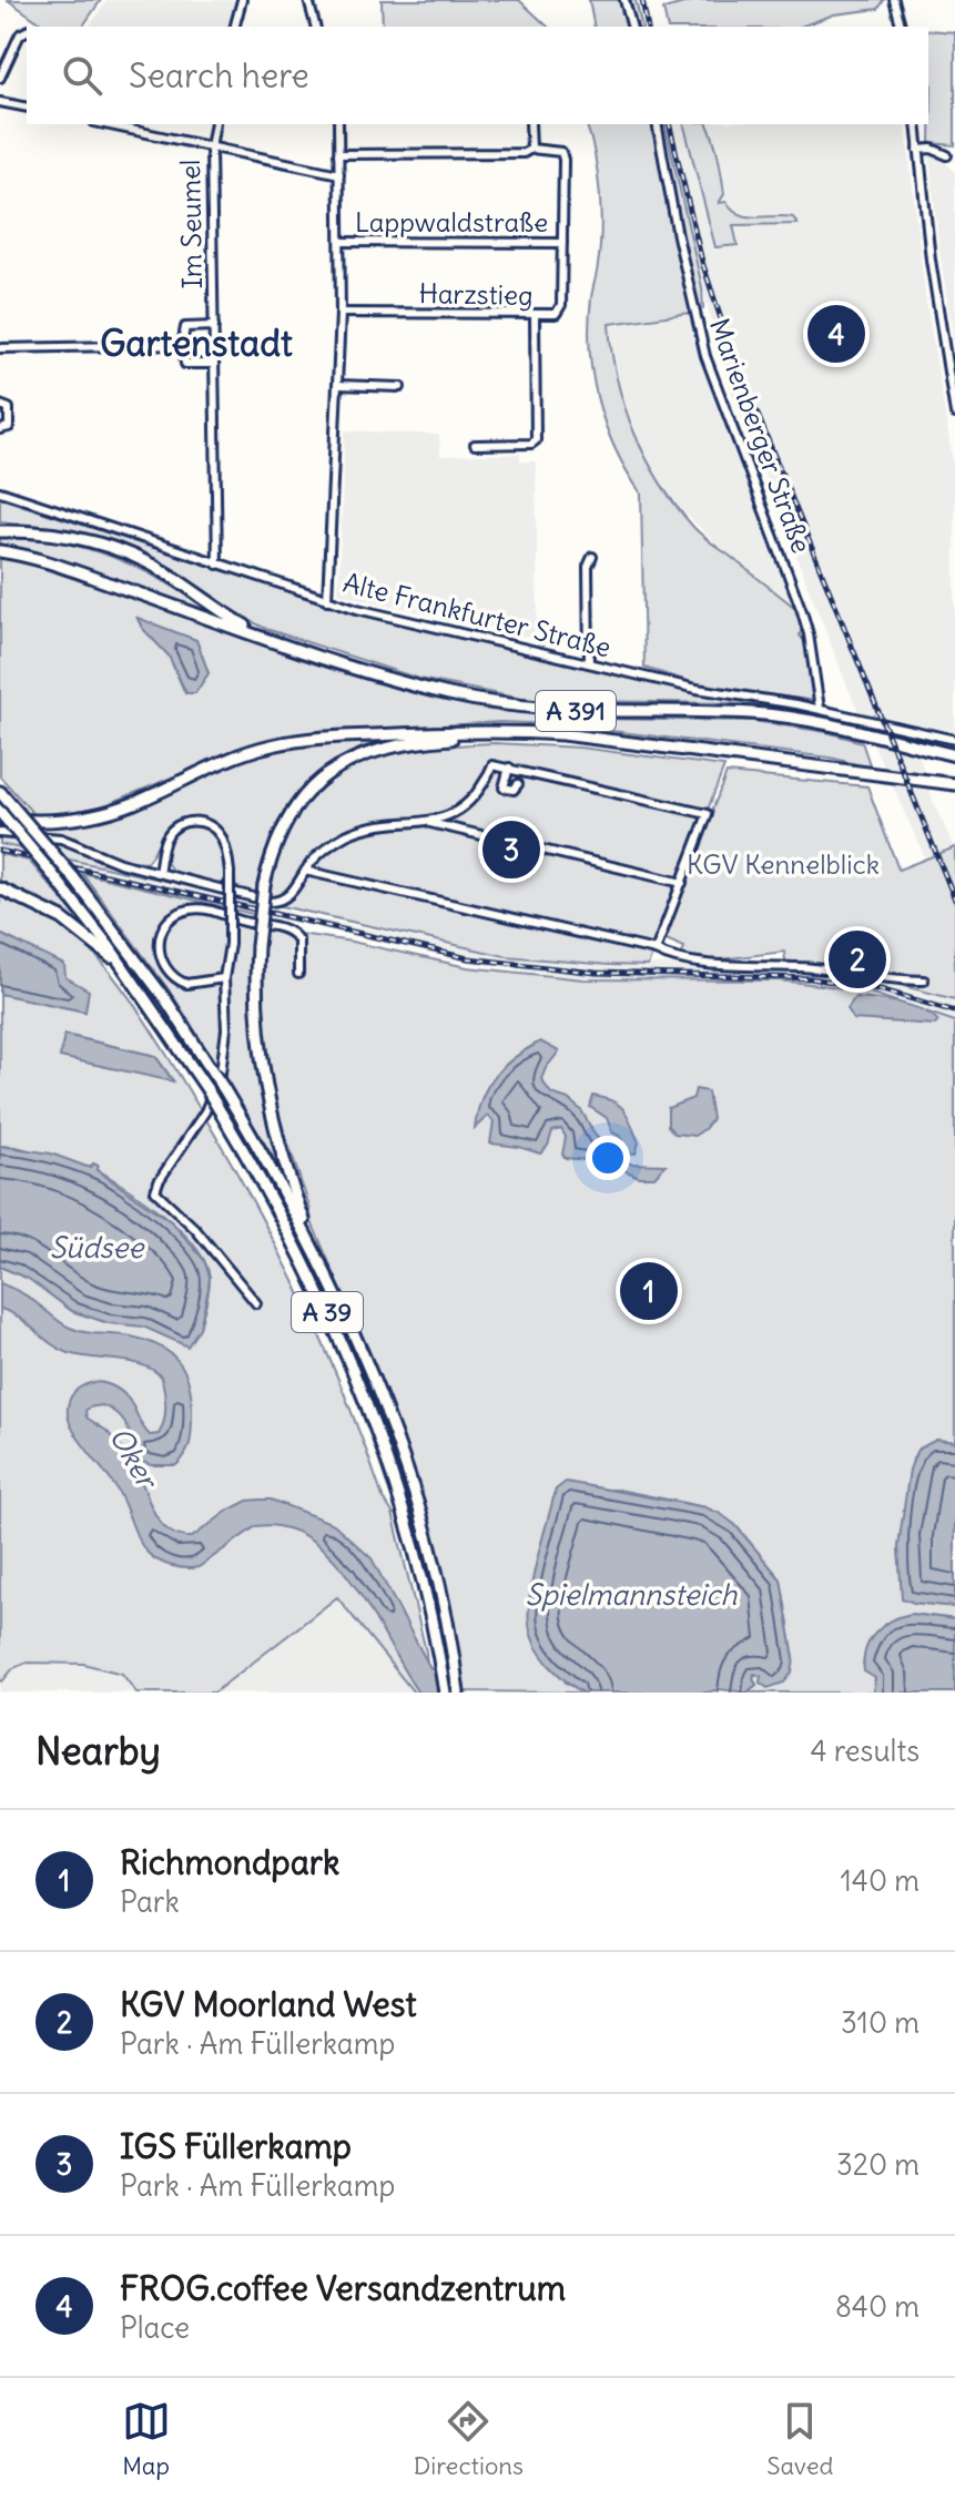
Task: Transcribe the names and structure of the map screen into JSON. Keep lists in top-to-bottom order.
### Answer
{
  "streets": {
    "highway": ["A 391", "A 39"],
    "street": [
      "Lappwaldstraße",
      "Im Seumel",
      "Harzstieg",
      "Marienberger Straße",
      "Alte Frankfurter Straße"
    ]
  },
  "crossings": [
    ["Lappwaldstraße", "Harzstieg"],
    ["Im Seumel", "Alte Frankfurter Straße"],
    ["Marienberger Straße", "Alte Frankfurter Straße"],
    ["A 391", "A 39"]
  ],
  "districts": ["Gartenstadt"],
  "water": ["Südsee", "Oker", "Spielmannsteich"],
  "parks": ["KGV Kennelblick"],
  "page": {
    "search": "Search here",
    "pins": [
      "4",
      "3",
      "2",
      "1"
    ],
    "heading": ["Nearby", "4 results"],
    "list": [
      {
        "mark": "1",
        "name": "Richmondpark",
        "note": "Park",
        "value": "140 m"
      },
      {
        "mark": "2",
        "name": "KGV Moorland West",
        "note": "Park · Am Füllerkamp",
        "value": "310 m"
      },
      {
        "mark": "3",
        "name": "IGS Füllerkamp",
        "note": "Park · Am Füllerkamp",
        "value": "320 m"
      },
      {
        "mark": "4",
        "name": "FROG.coffee Versandzentrum",
        "note": "Place",
        "value": "840 m"
      }
    ],
    "nav": ["Map", "Directions", "Saved"]
  }
}
